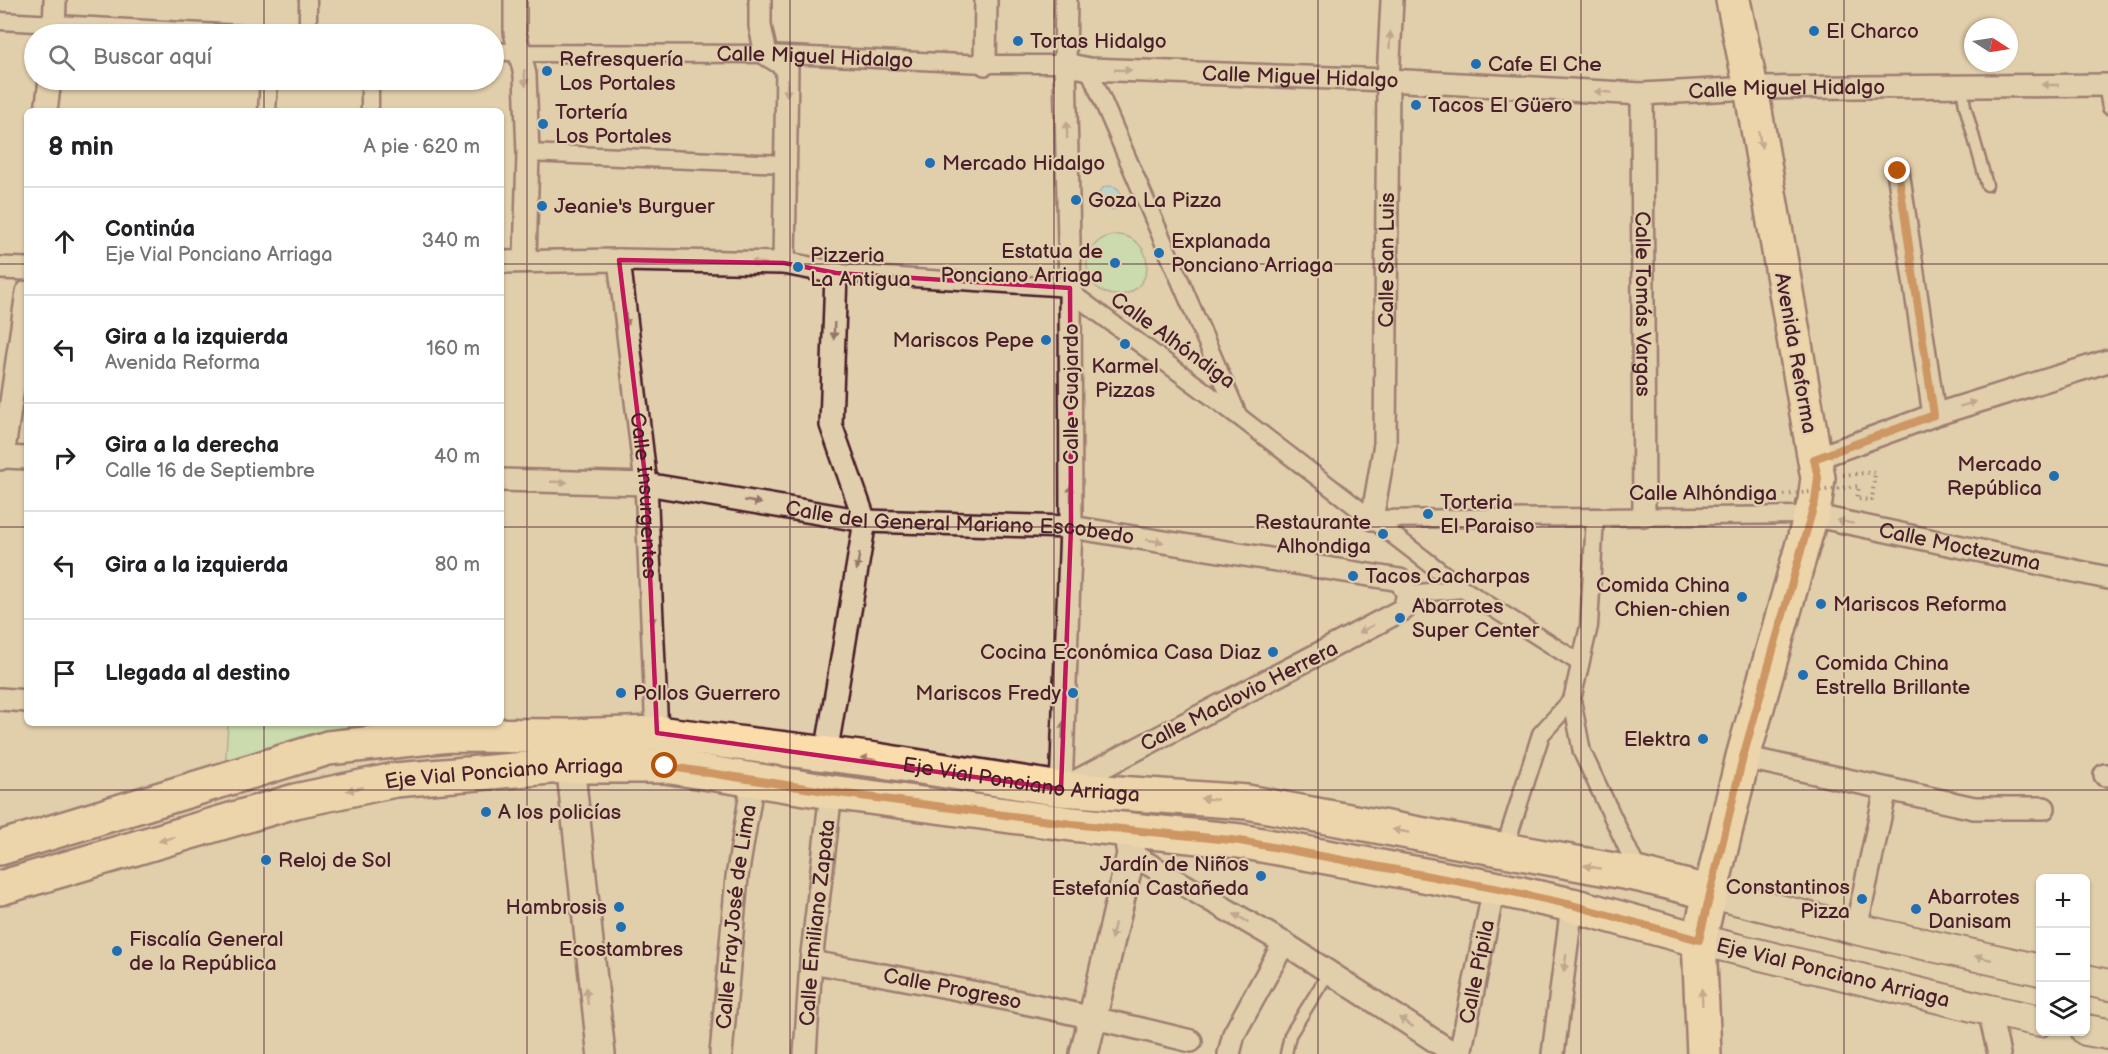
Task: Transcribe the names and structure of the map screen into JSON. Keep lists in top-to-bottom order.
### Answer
{
  "streets": {
    "main road": ["Avenida Reforma", "Eje Vial Ponciano Arriaga"],
    "street": [
      "Calle Miguel Hidalgo",
      "Calle San Luis",
      "Calle Tomás Vargas",
      "Calle Alhóndiga",
      "Calle Guajardo",
      "Calle Insurgentes",
      "Calle del General Mariano Escobedo",
      "Calle Moctezuma",
      "Calle Maclovio Herrera",
      "Calle Fray José de Lima",
      "Calle Emiliano Zapata",
      "Calle Pípila",
      "Calle Progreso"
    ]
  },
  "crossings": [
    ["Calle Miguel Hidalgo", "Calle San Luis"],
    ["Calle Miguel Hidalgo", "Calle Tomás Vargas"],
    ["Calle Miguel Hidalgo", "Calle Alhóndiga"],
    ["Calle Miguel Hidalgo", "Avenida Reforma"],
    ["Calle Miguel Hidalgo", "Calle Guajardo"],
    ["Calle San Luis", "Calle Alhóndiga"],
    ["Calle Tomás Vargas", "Calle Alhóndiga"],
    ["Calle Alhóndiga", "Avenida Reforma"],
    ["Calle Alhóndiga", "Calle Guajardo"],
    ["Calle Alhóndiga", "Calle Moctezuma"],
    ["Avenida Reforma", "Calle Moctezuma"],
    ["Avenida Reforma", "Eje Vial Ponciano Arriaga"],
    ["Calle Guajardo", "Calle del General Mariano Escobedo"],
    ["Calle Guajardo", "Calle Maclovio Herrera"],
    ["Calle Guajardo", "Eje Vial Ponciano Arriaga"],
    ["Calle Insurgentes", "Calle del General Mariano Escobedo"],
    ["Calle Insurgentes", "Eje Vial Ponciano Arriaga"],
    ["Calle del General Mariano Escobedo", "Calle Maclovio Herrera"],
    ["Calle Maclovio Herrera", "Eje Vial Ponciano Arriaga"],
    ["Eje Vial Ponciano Arriaga", "Calle Fray José de Lima"],
    ["Eje Vial Ponciano Arriaga", "Calle Emiliano Zapata"],
    ["Eje Vial Ponciano Arriaga", "Calle Pípila"],
    ["Calle Emiliano Zapata", "Calle Progreso"]
  ],
  "one_way": [
    "Calle Guajardo",
    "Calle Insurgentes",
    "Calle del General Mariano Escobedo",
    "Calle Moctezuma",
    "Calle Maclovio Herrera"
  ],
  "places": [
    "El Charco",
    "Tortas Hidalgo",
    "Cafe El Che",
    "Refresquería Los Portales",
    "Tacos El Güero",
    "Tortería Los Portales",
    "Mercado Hidalgo",
    "Goza La Pizza",
    "Jeanie's Burguer",
    "Explanada Ponciano Arriaga",
    "Estatua de Ponciano Arriaga",
    "Pizzeria La Antigua",
    "Mariscos Pepe",
    "Karmel Pizzas",
    "Mercado República",
    "Torteria El Paraiso",
    "Restaurante Alhondiga",
    "Tacos Cacharpas",
    "Comida China Chien-chien",
    "Mariscos Reforma",
    "Abarrotes Super Center",
    "Cocina Económica Casa Diaz",
    "Comida China Estrella Brillante",
    "Pollos Guerrero",
    "Mariscos Fredy",
    "Elektra",
    "A los policías",
    "Reloj de Sol",
    "Jardín de Niños Estefanía Castañeda",
    "Constantinos Pizza",
    "Hambrosis",
    "Abarrotes Danisam",
    "Ecostambres",
    "Fiscalía General de la República"
  ],
  "north": "right",
  "page": {
    "search": "Buscar aquí",
    "heading": ["8 min", "A pie · 620 m"],
    "list": [
      ["Continúa", "Eje Vial Ponciano Arriaga", "340 m"],
      ["Gira a la izquierda", "Avenida Reforma", "160 m"],
      ["Gira a la derecha", "Calle 16 de Septiembre", "40 m"],
      ["Gira a la izquierda", "80 m"],
      "Llegada al destino"
    ],
    "map_buttons": ["+", "−"]
  }
}
